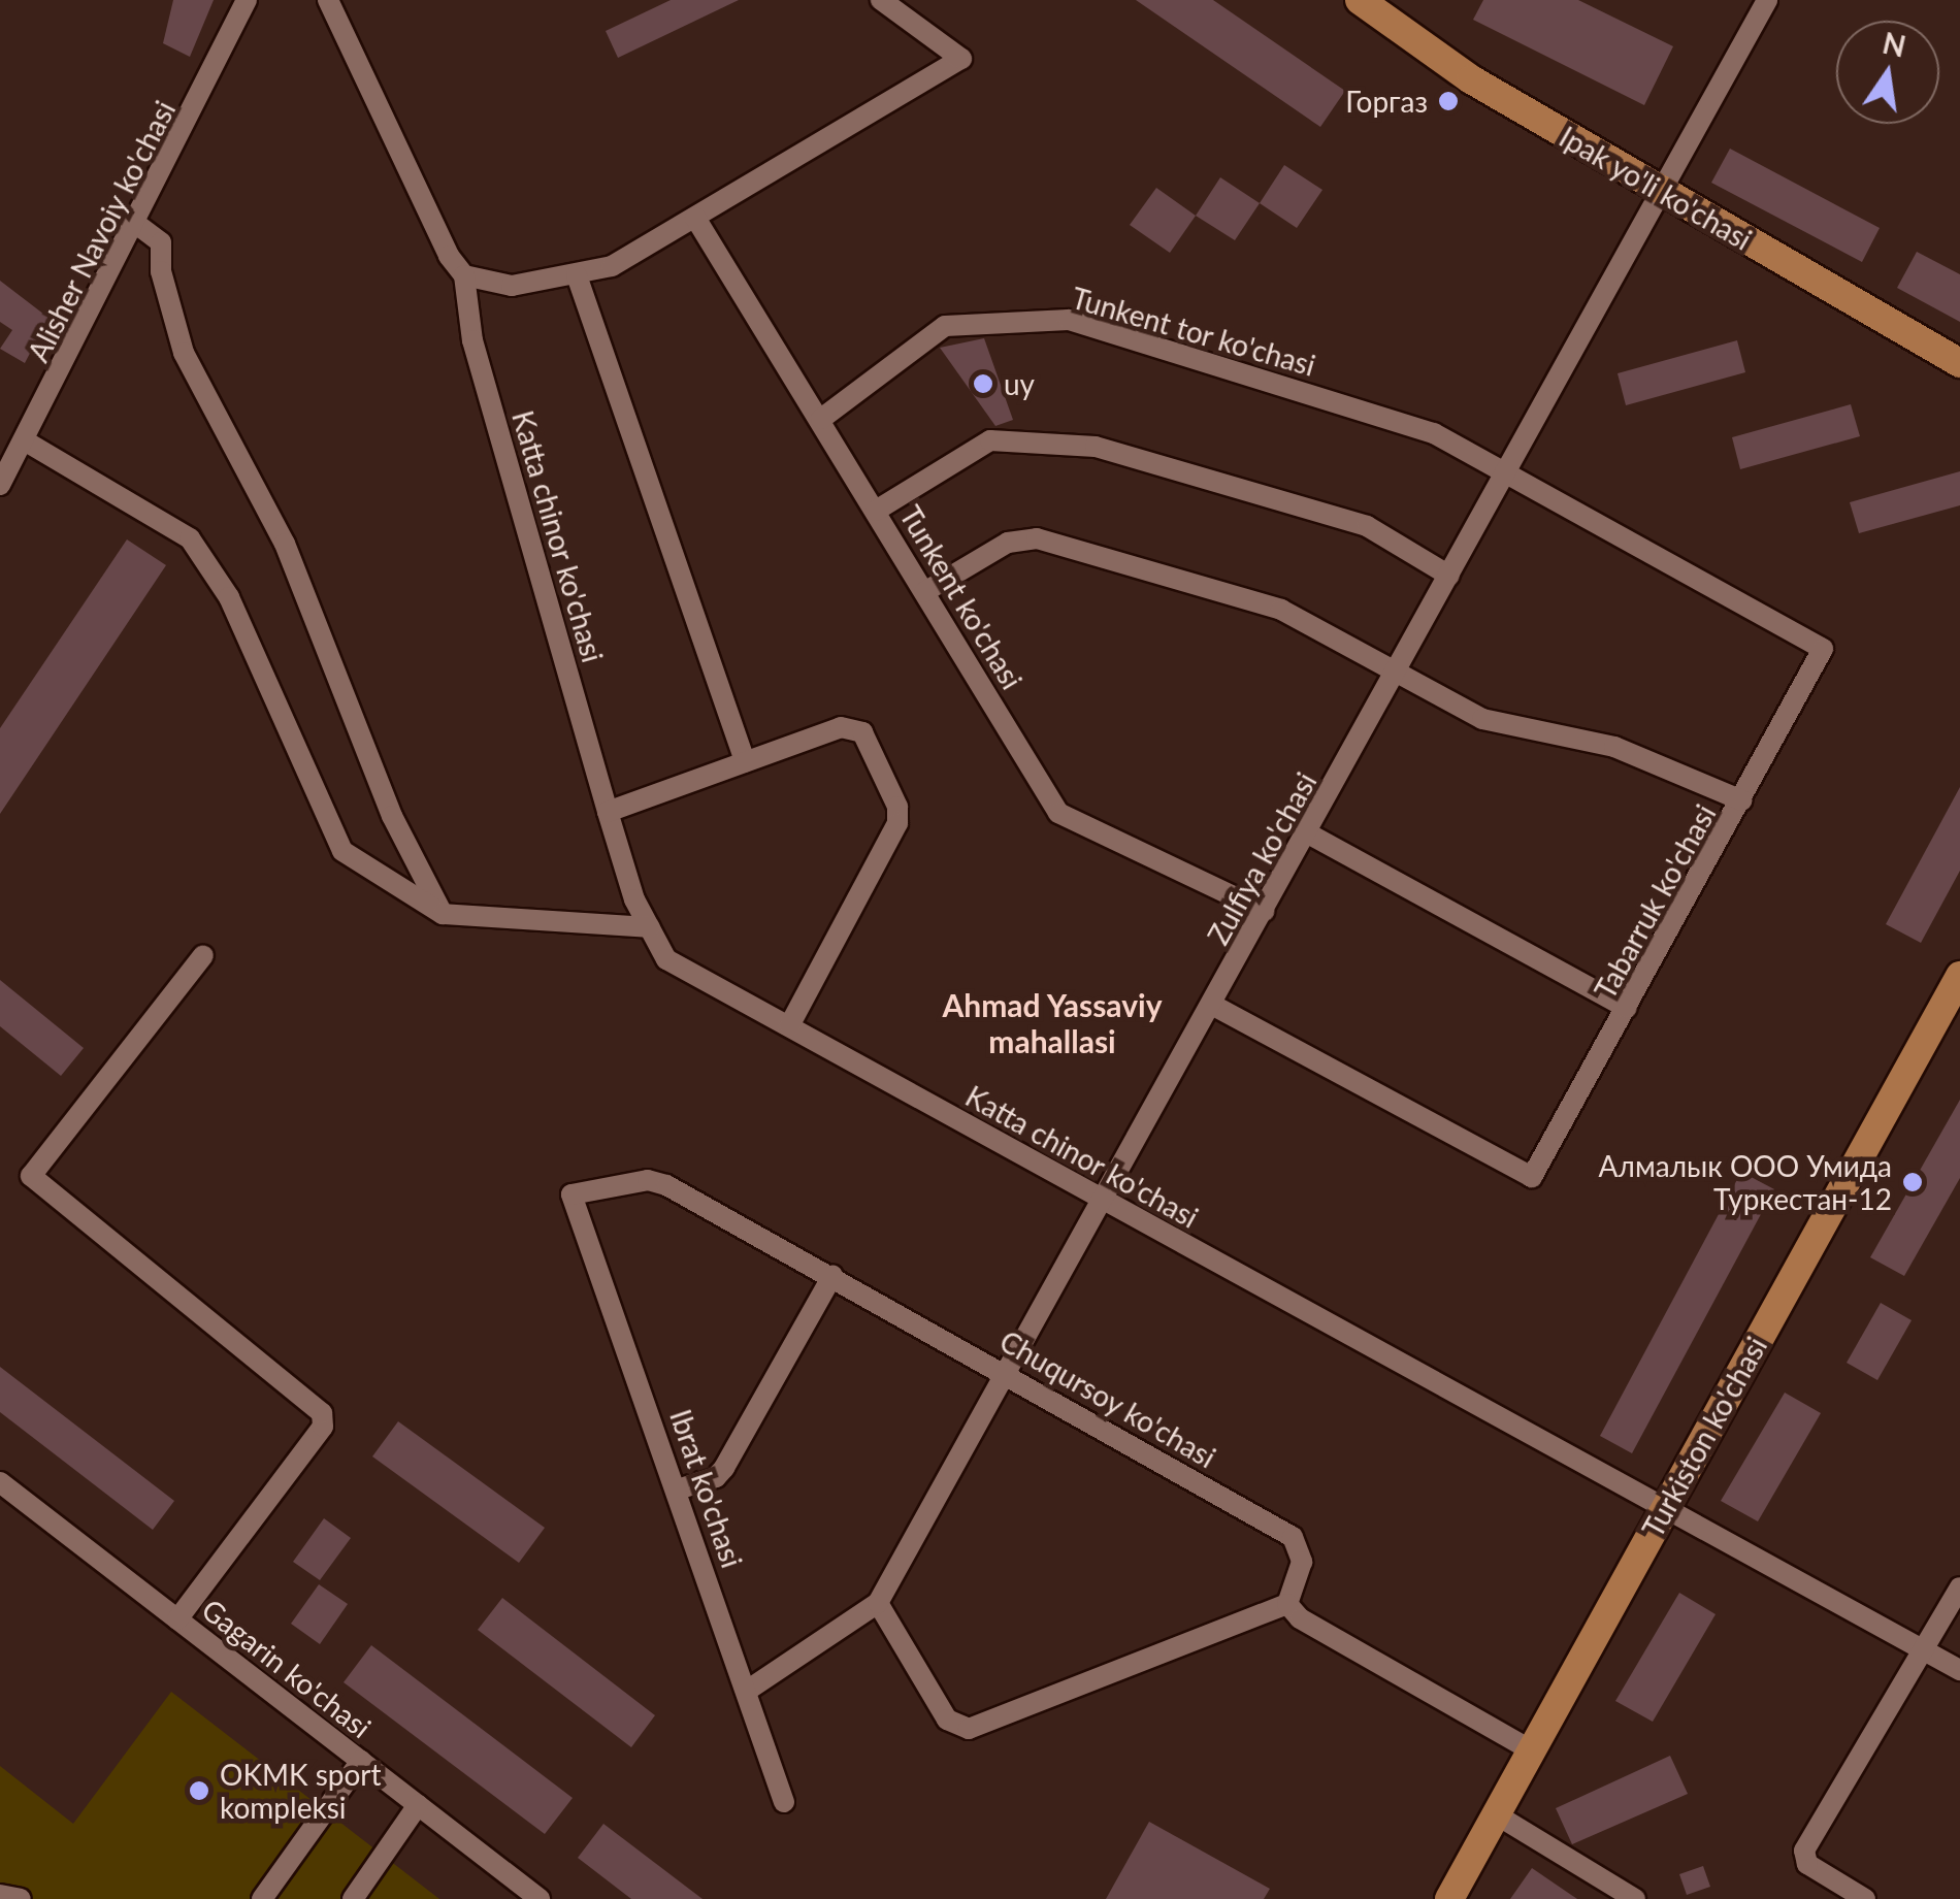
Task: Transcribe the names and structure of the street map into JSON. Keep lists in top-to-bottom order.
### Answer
{
  "streets": {
    "main road": ["Ipak yo'li ko'chasi", "Turkiston ko'chasi"],
    "street": [
      "Alisher Navoiy ko'chasi",
      "Tunkent tor ko'chasi",
      "Katta chinor ko'chasi",
      "Tunkent ko'chasi",
      "Zulfiya ko'chasi",
      "Tabarruk ko'chasi",
      "Chuqursoy ko'chasi",
      "Ibrat ko'chasi",
      "Gagarin ko'chasi"
    ]
  },
  "crossings": [
    ["Ipak yo'li ko'chasi", "Zulfiya ko'chasi"],
    ["Tunkent tor ko'chasi", "Tunkent ko'chasi"],
    ["Tunkent tor ko'chasi", "Zulfiya ko'chasi"],
    ["Tunkent tor ko'chasi", "Tabarruk ko'chasi"],
    ["Katta chinor ko'chasi", "Zulfiya ko'chasi"],
    ["Katta chinor ko'chasi", "Turkiston ko'chasi"],
    ["Tunkent ko'chasi", "Zulfiya ko'chasi"],
    ["Zulfiya ko'chasi", "Tabarruk ko'chasi"],
    ["Zulfiya ko'chasi", "Chuqursoy ko'chasi"],
    ["Zulfiya ko'chasi", "Ibrat ko'chasi"],
    ["Chuqursoy ko'chasi", "Ibrat ko'chasi"]
  ],
  "districts": ["Ahmad Yassaviy mahallasi"],
  "places": [
    "Горгаз",
    "uy",
    "Алмалык ООО Умида Туркестан-12",
    "OKMK sport kompleksi"
  ],
  "north": "top"
}
